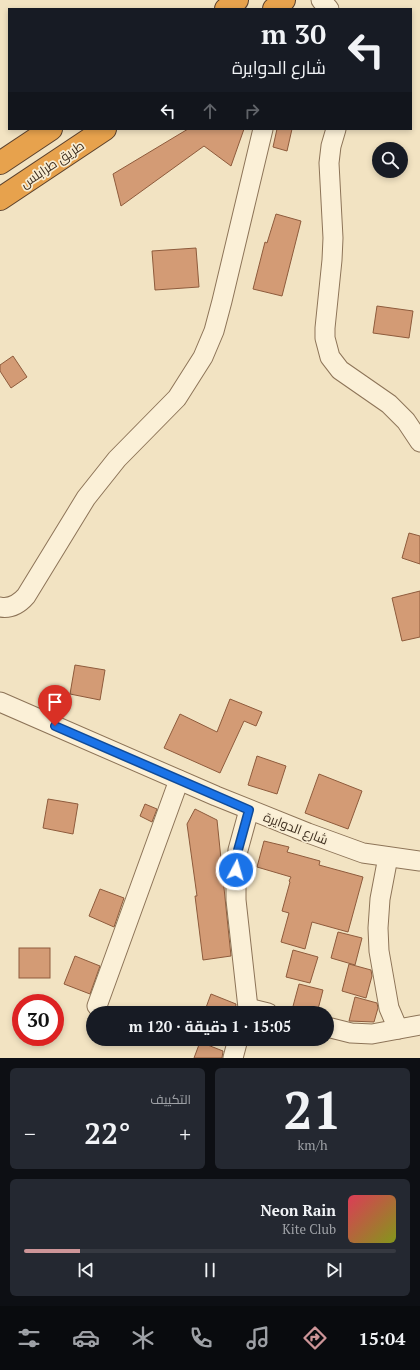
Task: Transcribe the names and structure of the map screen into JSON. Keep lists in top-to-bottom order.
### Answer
{
  "streets": {
    "highway": ["طريق طرابلس"],
    "street": ["شارع الدوايرة"]
  },
  "page": {
    "turn": ["30 m", "شارع الدوايرة"],
    "limit": "30",
    "trip": "15:05 · 1 دقيقة · 120 m",
    "tile": [
      ["21", "km/h"],
      "التكييف"
    ],
    "heat": ["−", "22°", "+"],
    "song": ["Neon Rain", "Kite Club"],
    "tabs": "15:04"
  }
}
